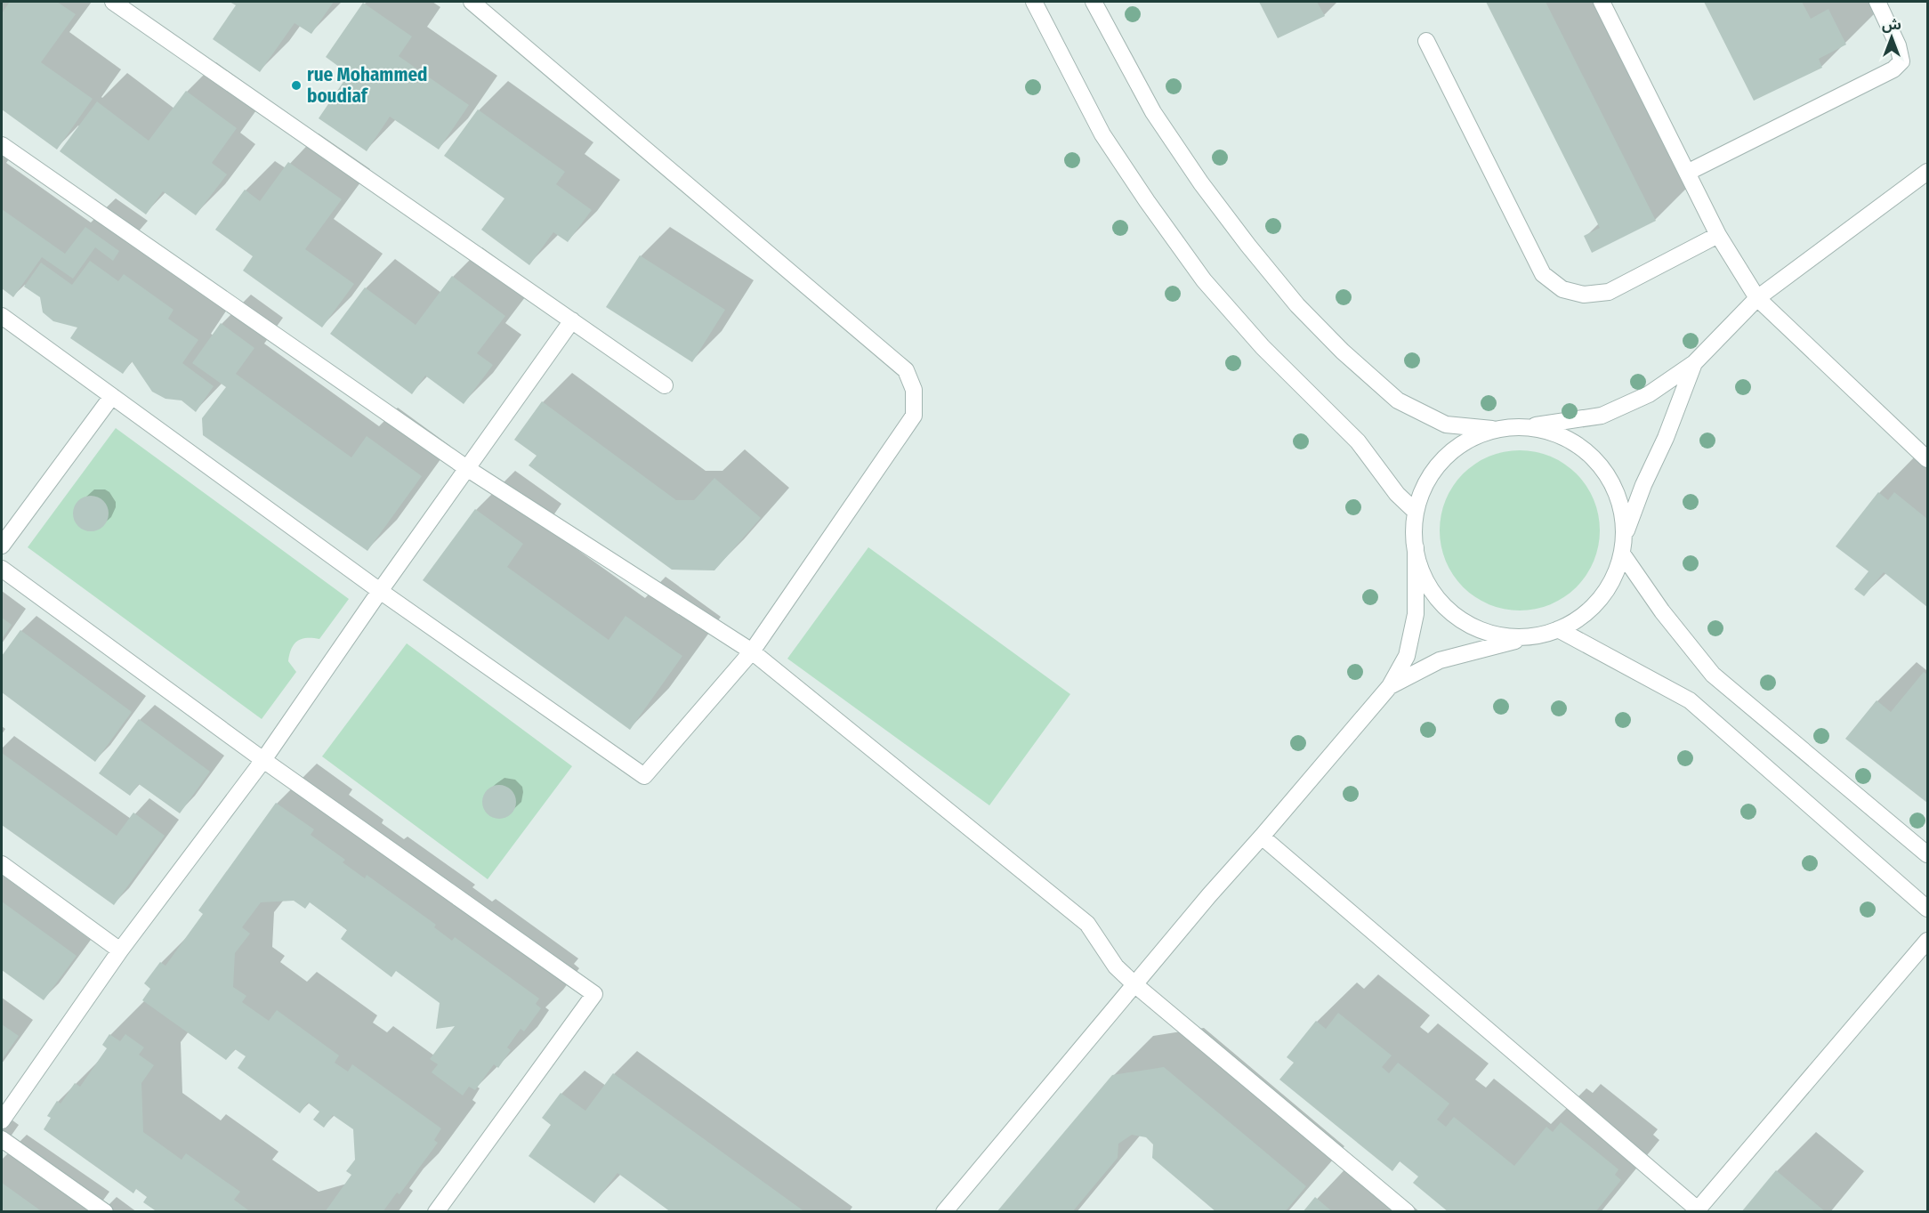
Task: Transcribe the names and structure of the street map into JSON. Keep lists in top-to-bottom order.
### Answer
{
  "places": ["rue Mohammed boudiaf"],
  "north": "top"
}
